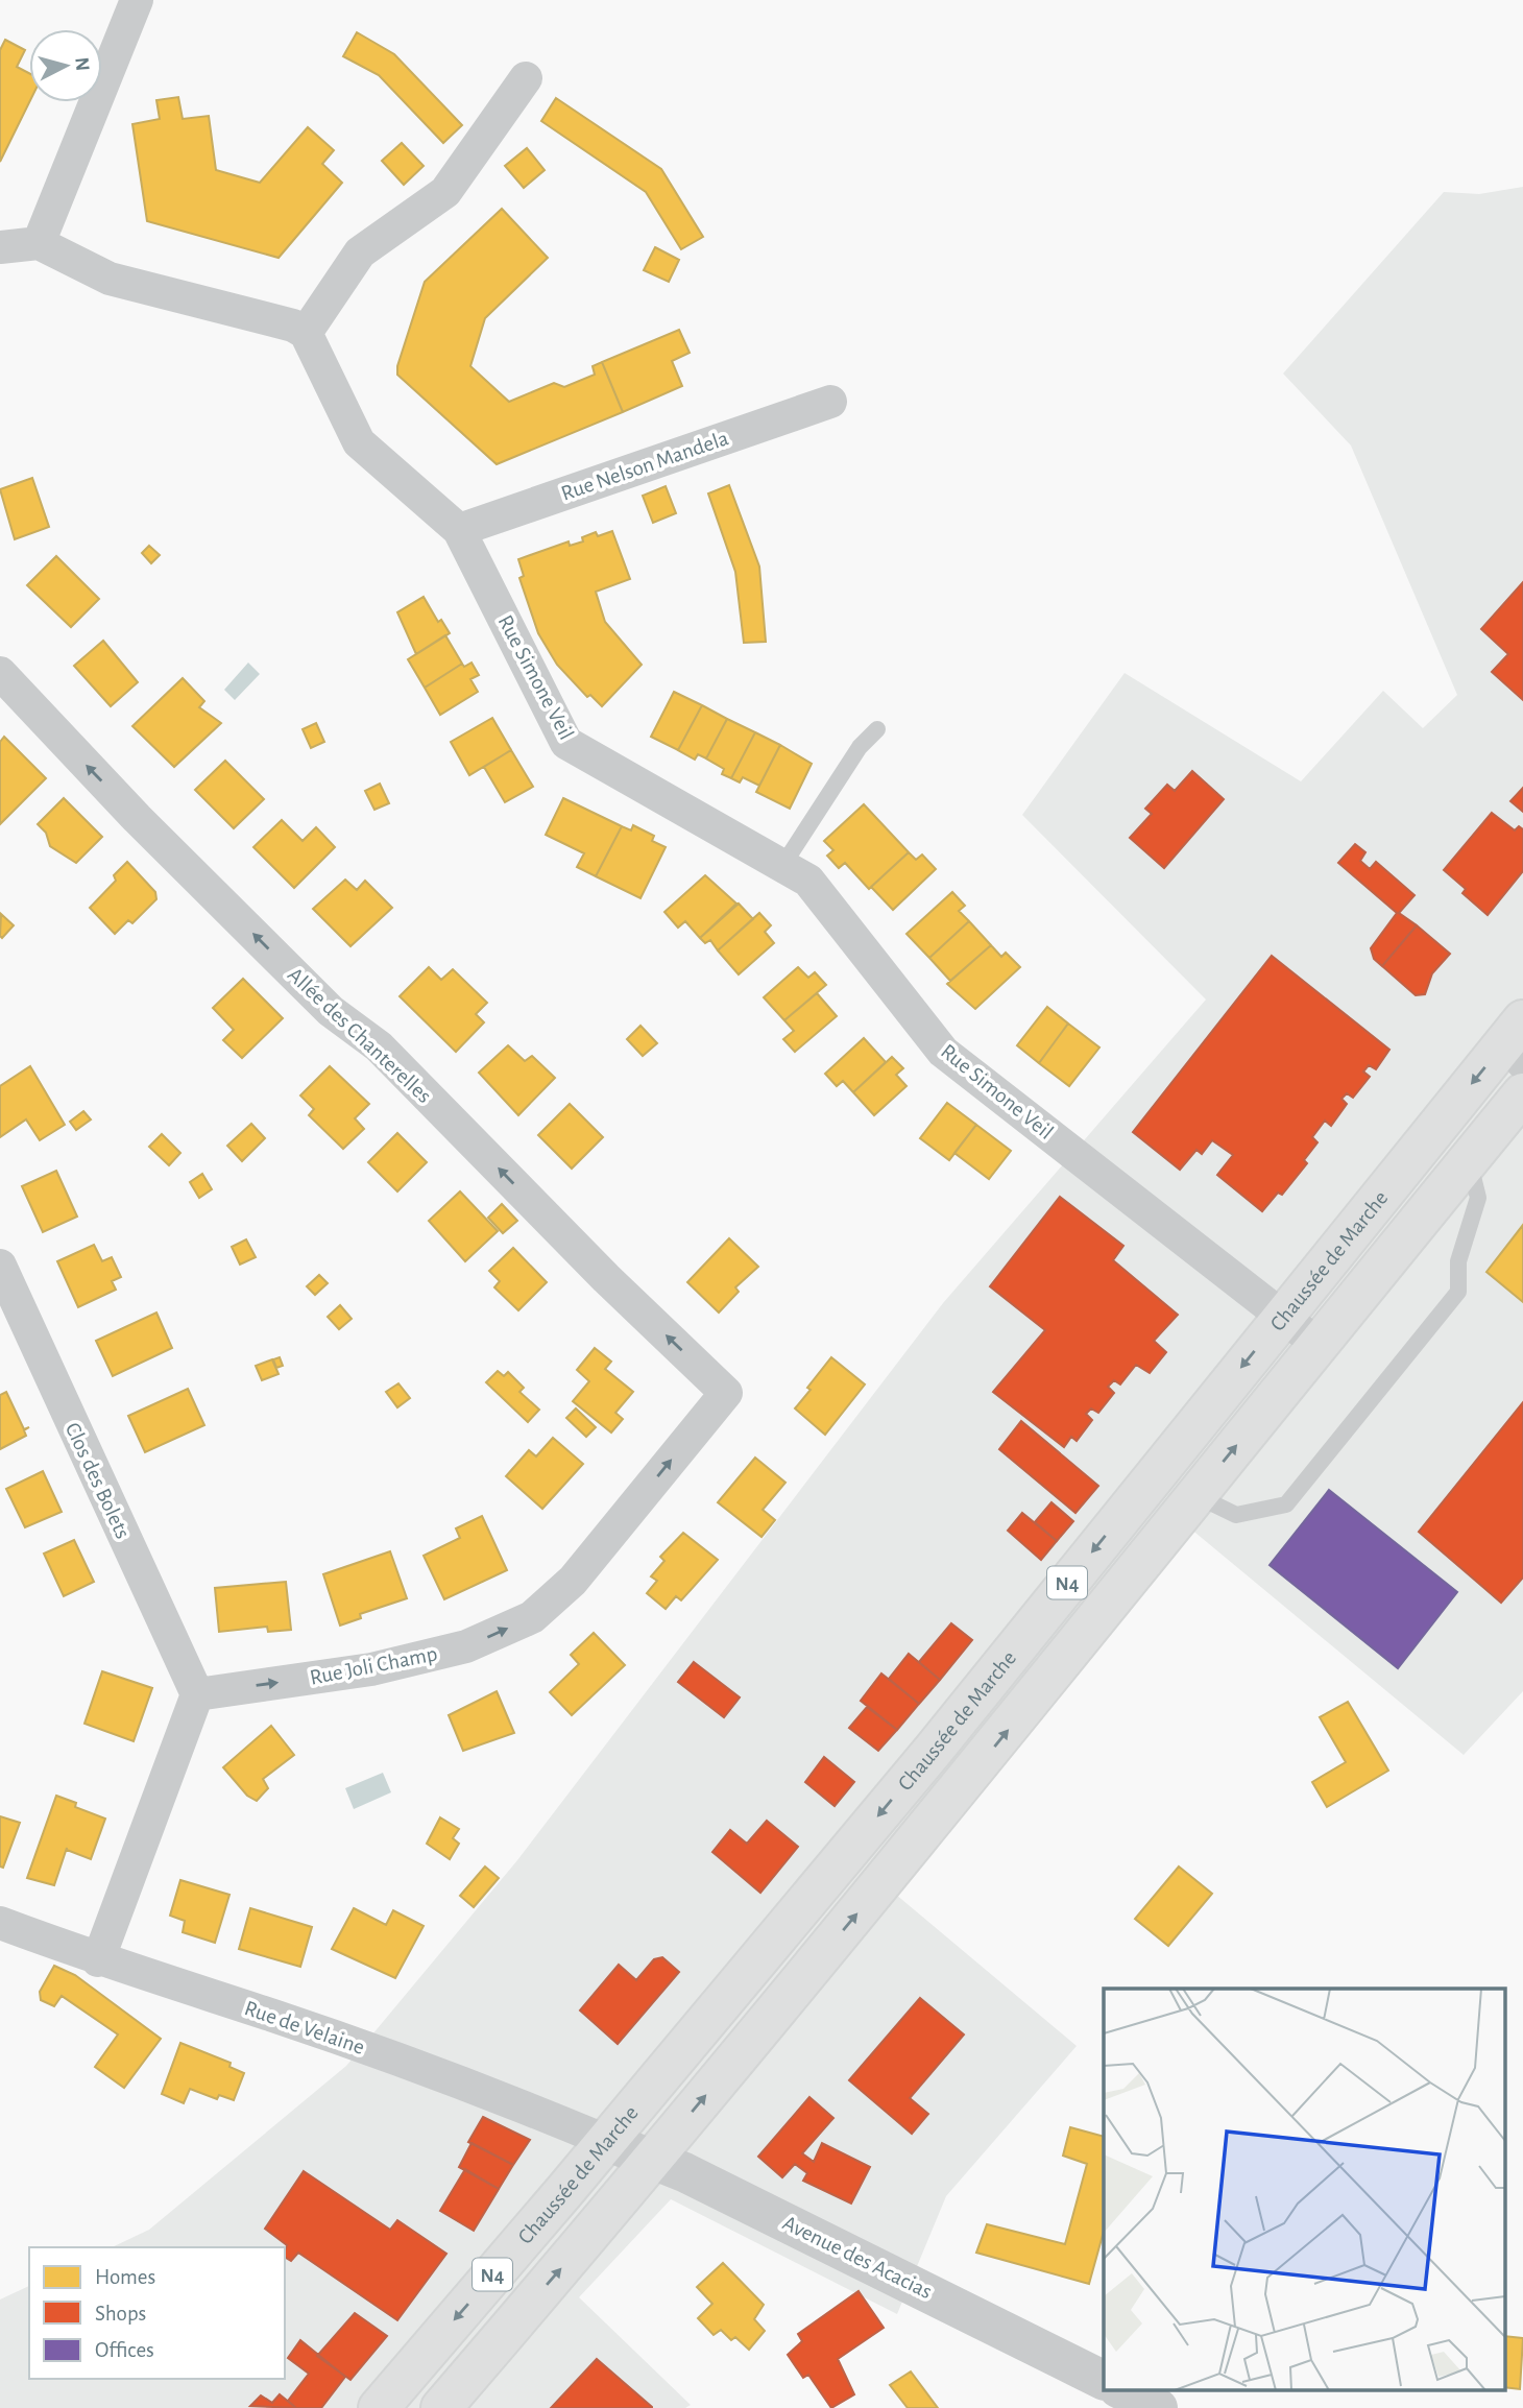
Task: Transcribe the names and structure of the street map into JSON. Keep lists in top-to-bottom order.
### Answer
{
  "streets": {
    "main road": ["Chaussée de Marche", "N4"],
    "street": [
      "Rue Nelson Mandela",
      "Rue Simone Veil",
      "Allée des Chanterelles",
      "Clos des Bolets",
      "Rue Joli Champ",
      "Rue de Velaine",
      "Avenue des Acacias"
    ]
  },
  "crossings": [
    ["Rue Nelson Mandela", "Rue Simone Veil"],
    ["Rue Simone Veil", "Chaussée de Marche"],
    ["Allée des Chanterelles", "Rue Joli Champ"],
    ["Chaussée de Marche", "Rue de Velaine"],
    ["Chaussée de Marche", "Avenue des Acacias"],
    ["Clos des Bolets", "Rue Joli Champ"],
    ["Rue de Velaine", "Avenue des Acacias"]
  ],
  "one_way": ["Allée des Chanterelles", "Rue Joli Champ"],
  "legend": ["Homes", "Shops", "Offices"],
  "north": "right"
}
